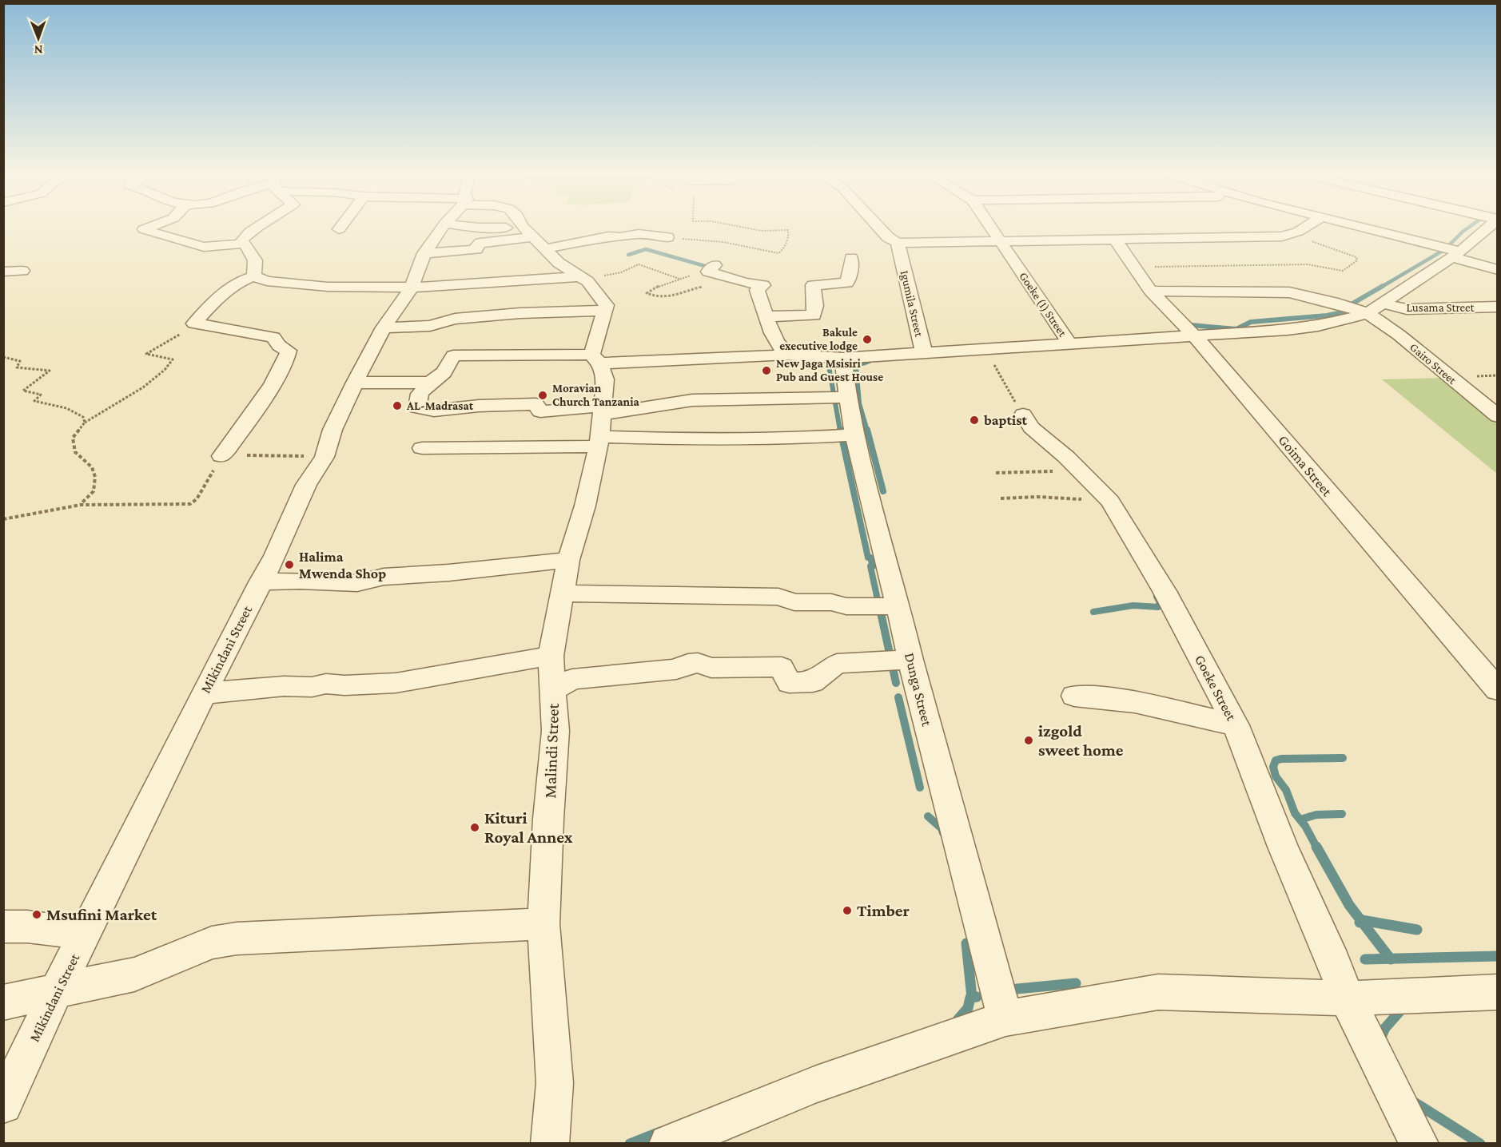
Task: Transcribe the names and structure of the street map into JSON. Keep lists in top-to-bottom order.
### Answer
{
  "streets": {
    "street": [
      "Igumila Street",
      "Goeke (1) Street",
      "Lusama Street",
      "Gairo Street",
      "Goima Street",
      "Mikindani Street",
      "Goeke Street",
      "Dunga Street",
      "Malindi Street"
    ]
  },
  "crossings": [
    ["Gairo Street", "Goima Street"]
  ],
  "places": [
    "Bakule executive lodge",
    "New Jaga Msisiri Pub and Guest House",
    "Moravian Church Tanzania",
    "AL-Madrasat",
    "baptist",
    "Halima Mwenda Shop",
    "izgold sweet home",
    "Kituri Royal Annex",
    "Timber",
    "Msufini Market"
  ],
  "north": "bottom"
}
